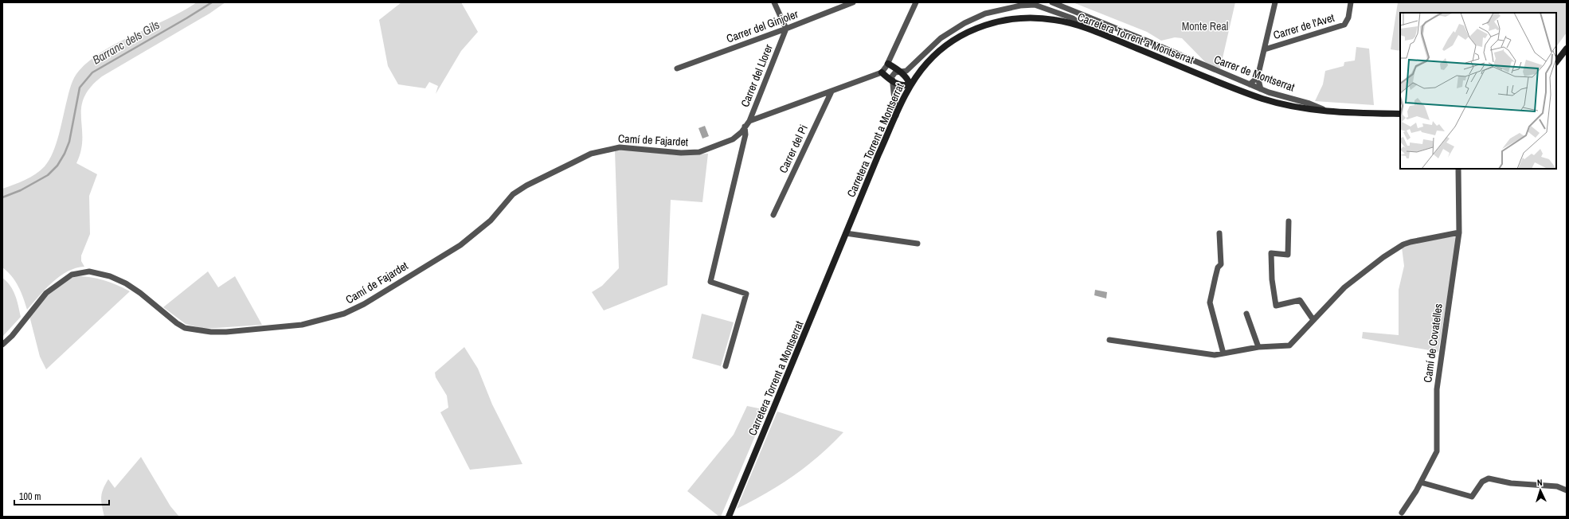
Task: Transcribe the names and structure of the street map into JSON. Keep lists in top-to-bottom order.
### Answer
{
  "streets": {
    "main road": ["Carretera Torrent a Montserrat"],
    "street": [
      "Carrer del Ginjoler",
      "Carrer de l'Avet",
      "Carrer de Montserrat",
      "Carrer del Llorer",
      "Camí de Fajardet",
      "Carrer del Pi",
      "Camí de Covatelles"
    ]
  },
  "crossings": [
    ["Carrer del Ginjoler", "Carrer del Llorer"],
    ["Carretera Torrent a Montserrat", "Carrer de Montserrat"],
    ["Carrer del Llorer", "Camí de Fajardet"]
  ],
  "water": ["Barranc dels Gils"],
  "parks": ["Monte Real"],
  "scale_bar": "100 m",
  "north": "top"
}
